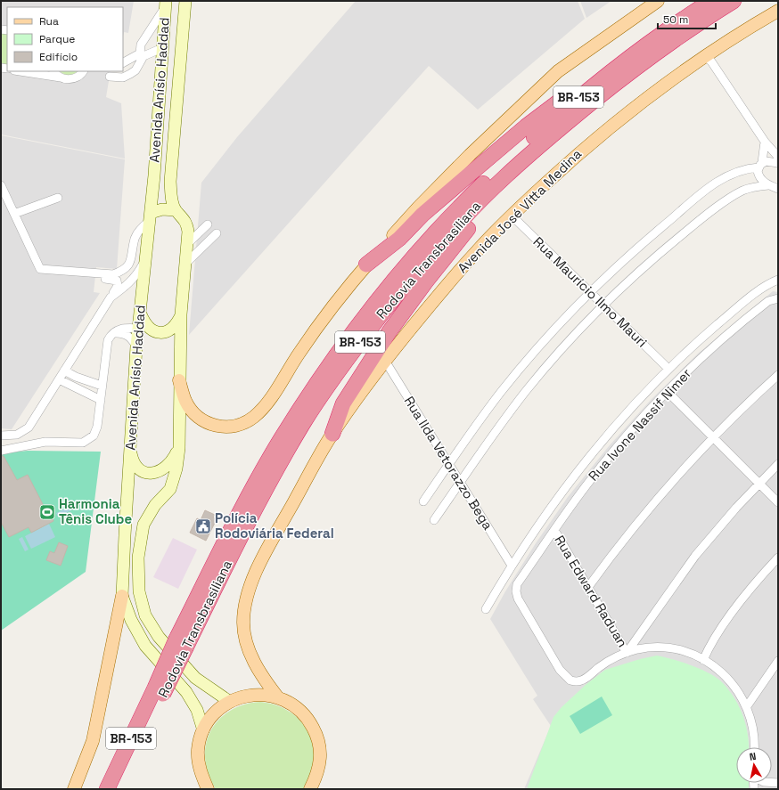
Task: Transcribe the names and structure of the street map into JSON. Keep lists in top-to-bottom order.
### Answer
{
  "streets": {
    "highway": ["BR-153", "Rodovia Transbrasiliana"],
    "main road": ["Avenida Anísio Haddad", "Avenida José Vitta Medina"],
    "street": [
      "Rua Maurício Ilmo Mauri",
      "Rua Ivone Nassif Nimer",
      "Rua Ilda Vetorazzo Bega",
      "Rua Edward Raduan"
    ]
  },
  "crossings": [
    ["Avenida José Vitta Medina", "Rua Maurício Ilmo Mauri"],
    ["Avenida José Vitta Medina", "Rua Ilda Vetorazzo Bega"],
    ["Rua Ivone Nassif Nimer", "Rua Edward Raduan"]
  ],
  "places": {
    "sports": ["Harmonia Tênis Clube"],
    "public building": ["Polícia Rodoviária Federal"]
  },
  "legend": ["Rua", "Parque", "Edifício"],
  "scale_bar": "50 m",
  "north": "top"
}
